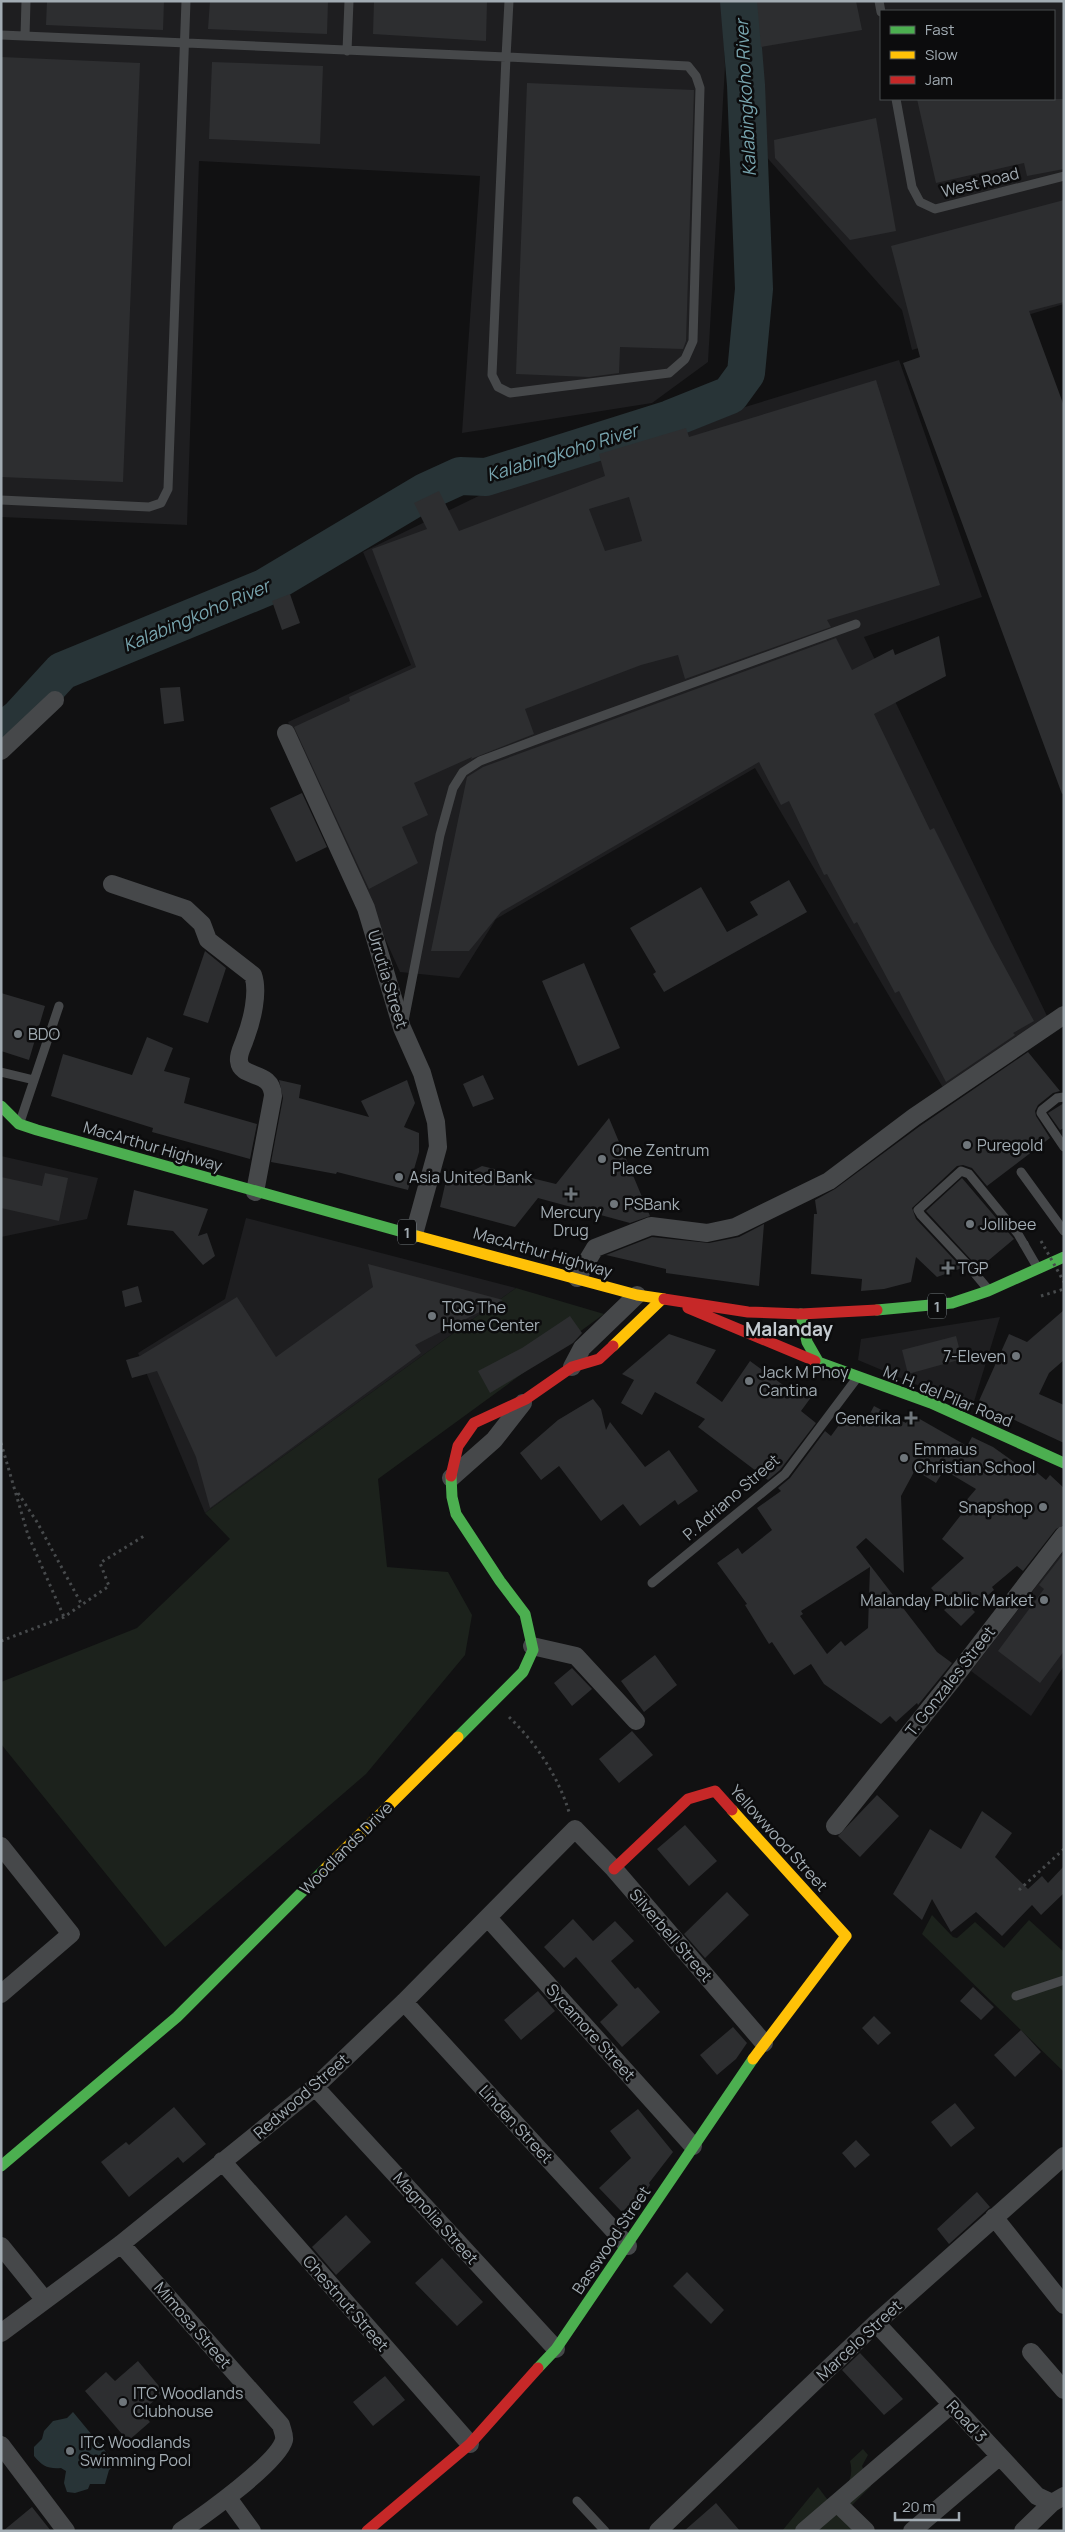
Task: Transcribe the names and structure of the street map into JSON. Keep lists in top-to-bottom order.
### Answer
{
  "streets": {
    "main road": [
      "MacArthur Highway",
      "1",
      "M. H. del Pilar Road",
      "Yellowwood Street",
      "Woodlands Drive",
      "Basswood Street"
    ],
    "street": [
      "Urrutia Street",
      "T. Gonzales Street",
      "Silverbell Street",
      "Sycamore Street",
      "Redwood Street",
      "Linden Street",
      "Magnolia Street",
      "Chestnut Street",
      "Mimosa Street",
      "Marcelo Street",
      "Road 3"
    ],
    "lane": ["West Road", "P. Adriano Street"]
  },
  "crossings": [
    ["Urrutia Street", "MacArthur Highway"],
    ["MacArthur Highway", "M. H. del Pilar Road"],
    ["M. H. del Pilar Road", "P. Adriano Street"],
    ["Yellowwood Street", "Silverbell Street"],
    ["Yellowwood Street", "Basswood Street"],
    ["Silverbell Street", "Redwood Street"],
    ["Silverbell Street", "Basswood Street"],
    ["Sycamore Street", "Redwood Street"],
    ["Sycamore Street", "Basswood Street"],
    ["Redwood Street", "Linden Street"],
    ["Redwood Street", "Magnolia Street"],
    ["Redwood Street", "Chestnut Street"],
    ["Redwood Street", "Mimosa Street"],
    ["Linden Street", "Basswood Street"],
    ["Magnolia Street", "Basswood Street"],
    ["Basswood Street", "Chestnut Street"],
    ["Marcelo Street", "Road 3"]
  ],
  "districts": ["Malanday"],
  "water": ["Kalabingkoho River"],
  "places": {
    "other": [
      "BDO",
      "Puregold",
      "One Zentrum Place",
      "Asia United Bank",
      "PSBank",
      "Jollibee",
      "TQG The Home Center",
      "7-Eleven",
      "Jack M Phoy Cantina",
      "Emmaus Christian School",
      "Snapshop",
      "Malanday Public Market",
      "ITC Woodlands Clubhouse",
      "ITC Woodlands Swimming Pool"
    ],
    "health": ["Mercury Drug", "TGP", "Generika"]
  },
  "legend": ["Fast", "Slow", "Jam"],
  "scale_bar": "20 m"
}
